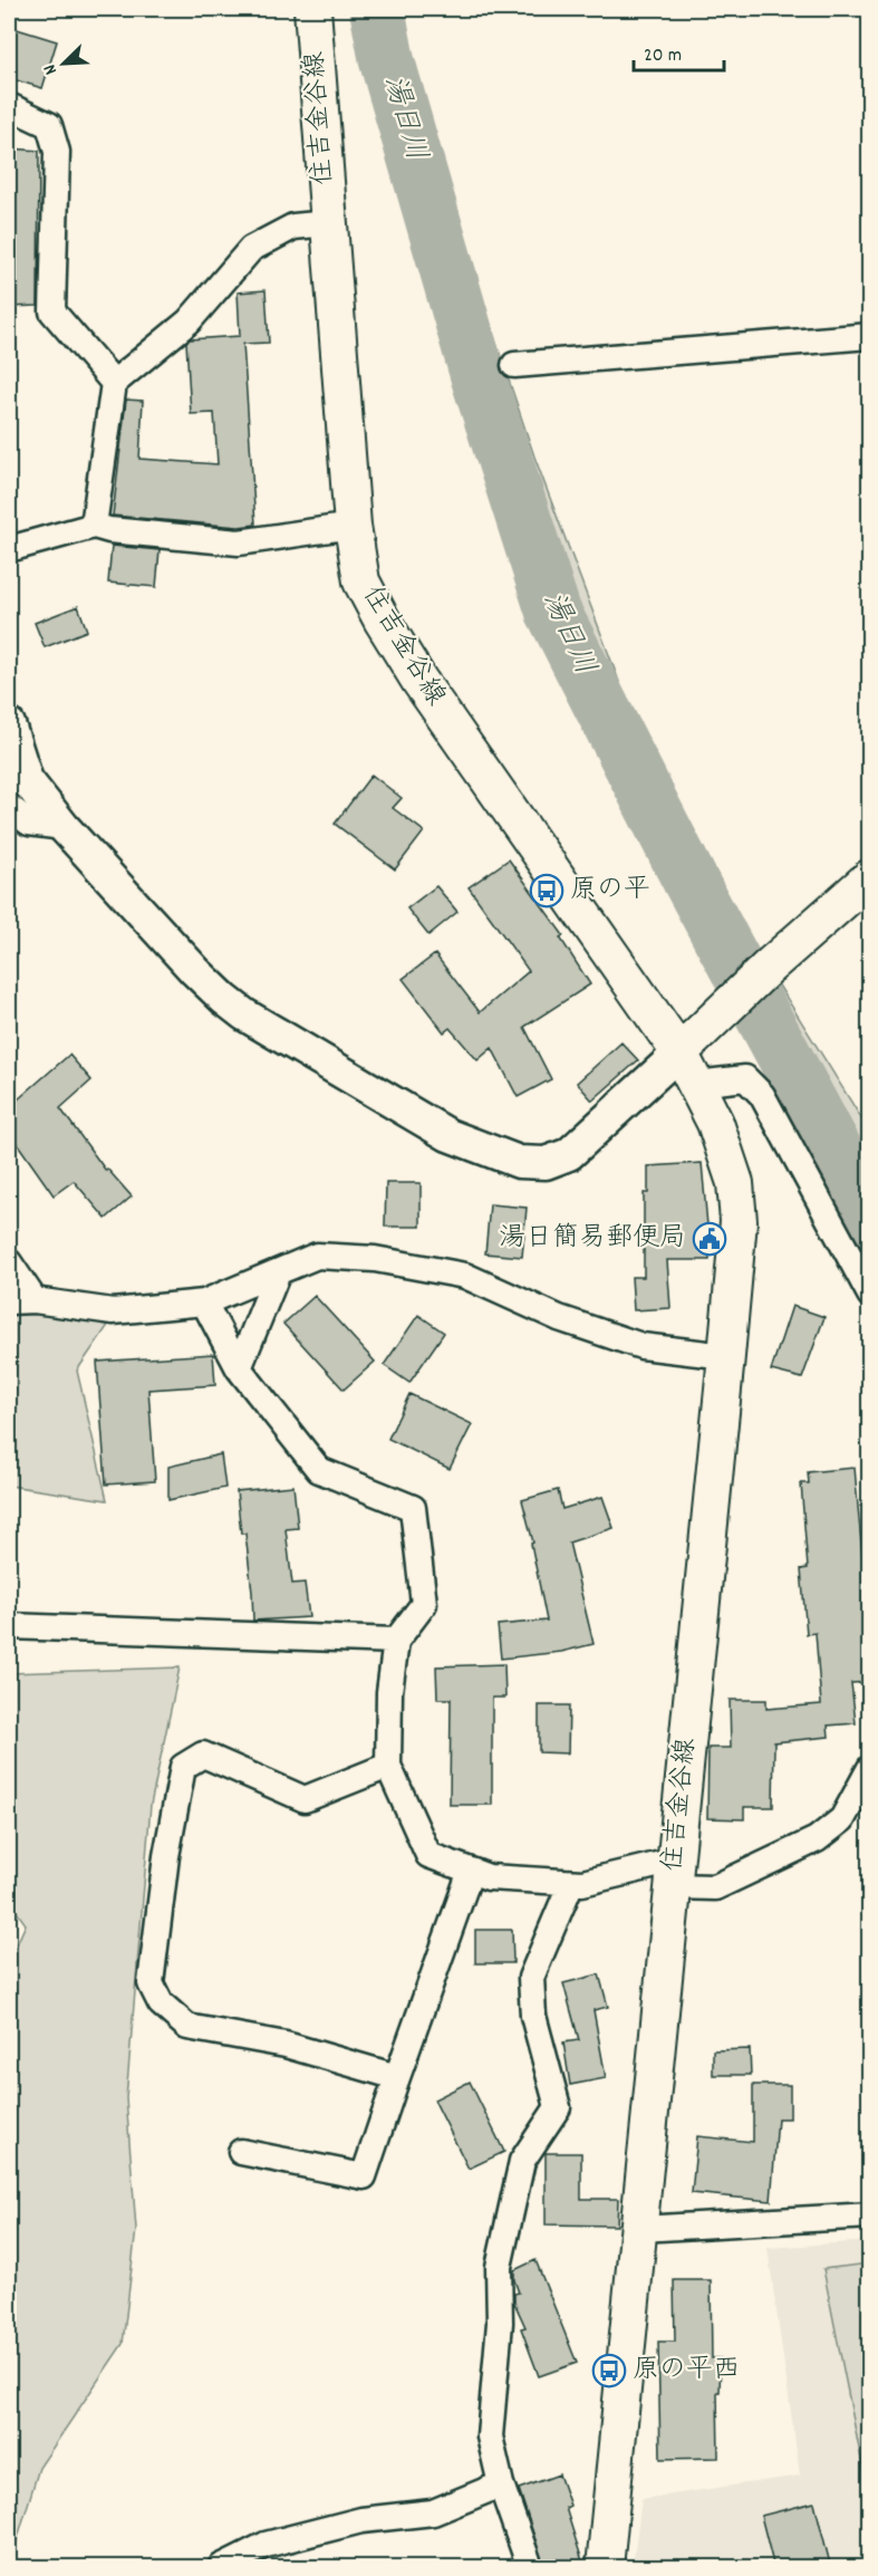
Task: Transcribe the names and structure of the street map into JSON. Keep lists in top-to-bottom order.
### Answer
{
  "streets": {
    "main road": ["住吉金谷線"]
  },
  "water": ["湯日川"],
  "places": {
    "bus stop": ["原の平", "原の平西"],
    "public building": ["湯日簡易郵便局"]
  },
  "scale_bar": "20 m",
  "north": "bottom left"
}
